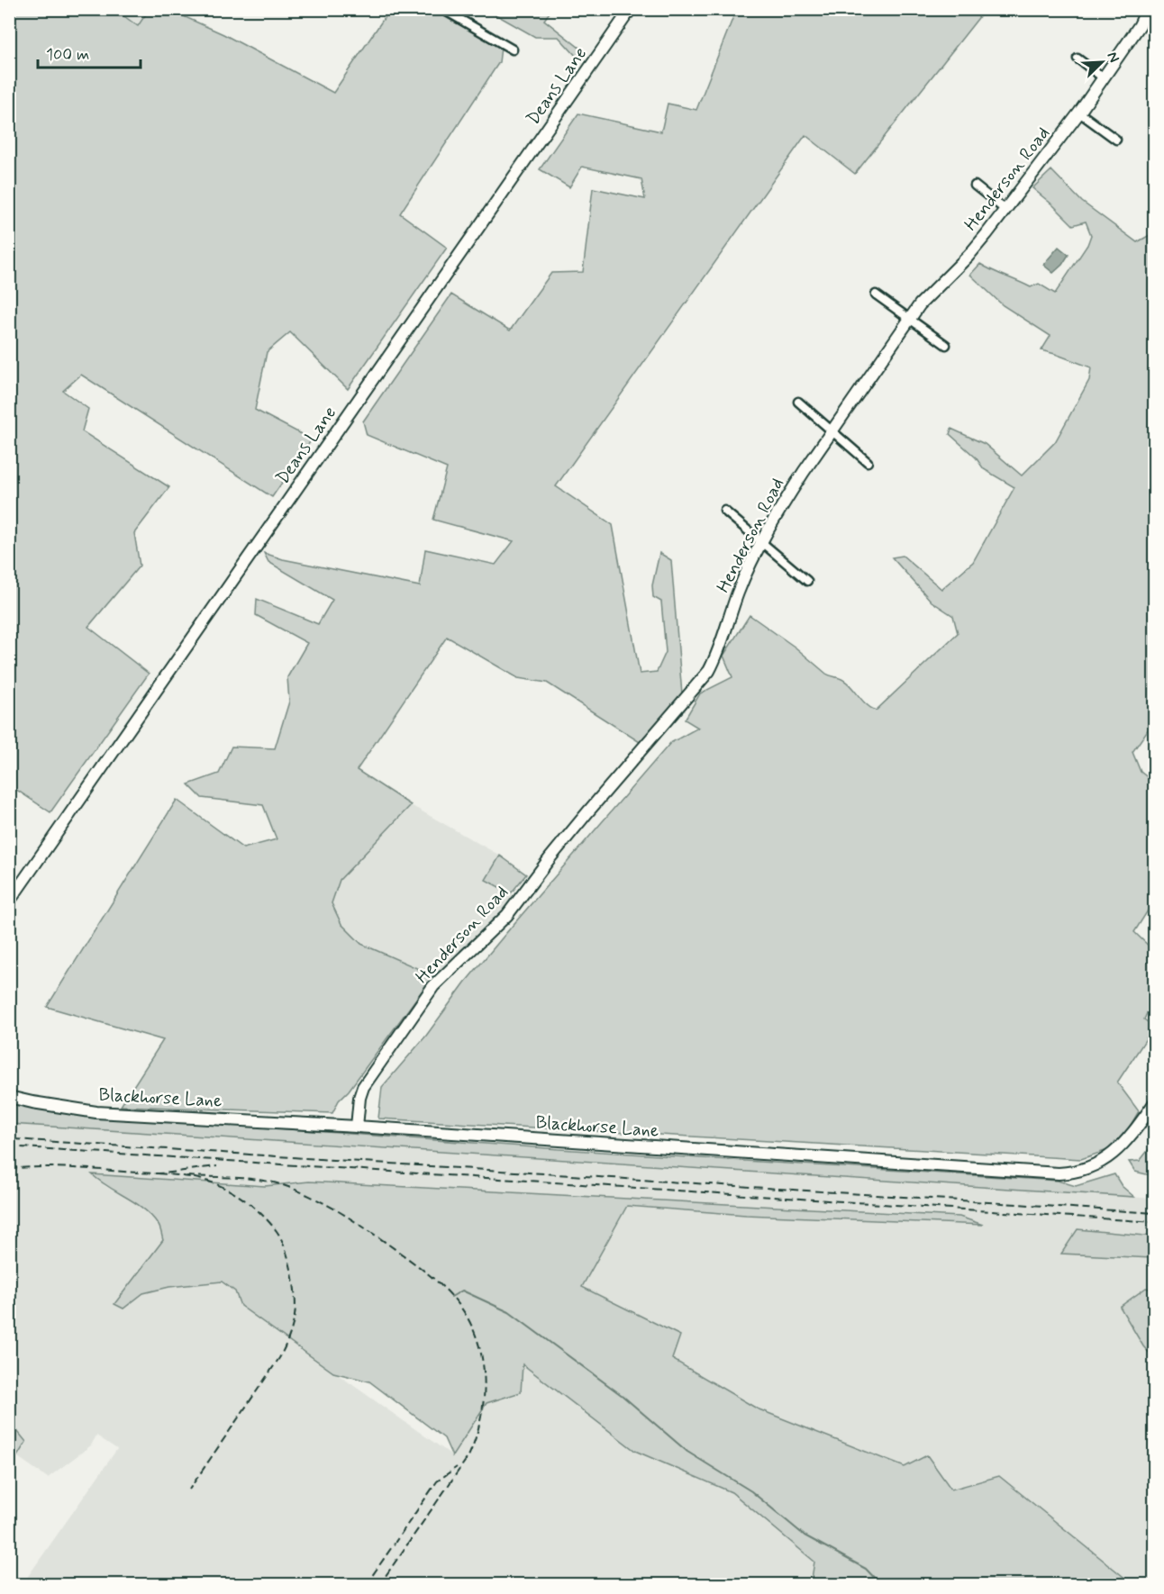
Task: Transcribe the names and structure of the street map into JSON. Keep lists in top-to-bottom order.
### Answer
{
  "streets": {
    "street": ["Deans Lane", "Henderson Road", "Blackhorse Lane"]
  },
  "crossings": [
    ["Henderson Road", "Blackhorse Lane"]
  ],
  "scale_bar": "100 m",
  "north": "top right"
}
